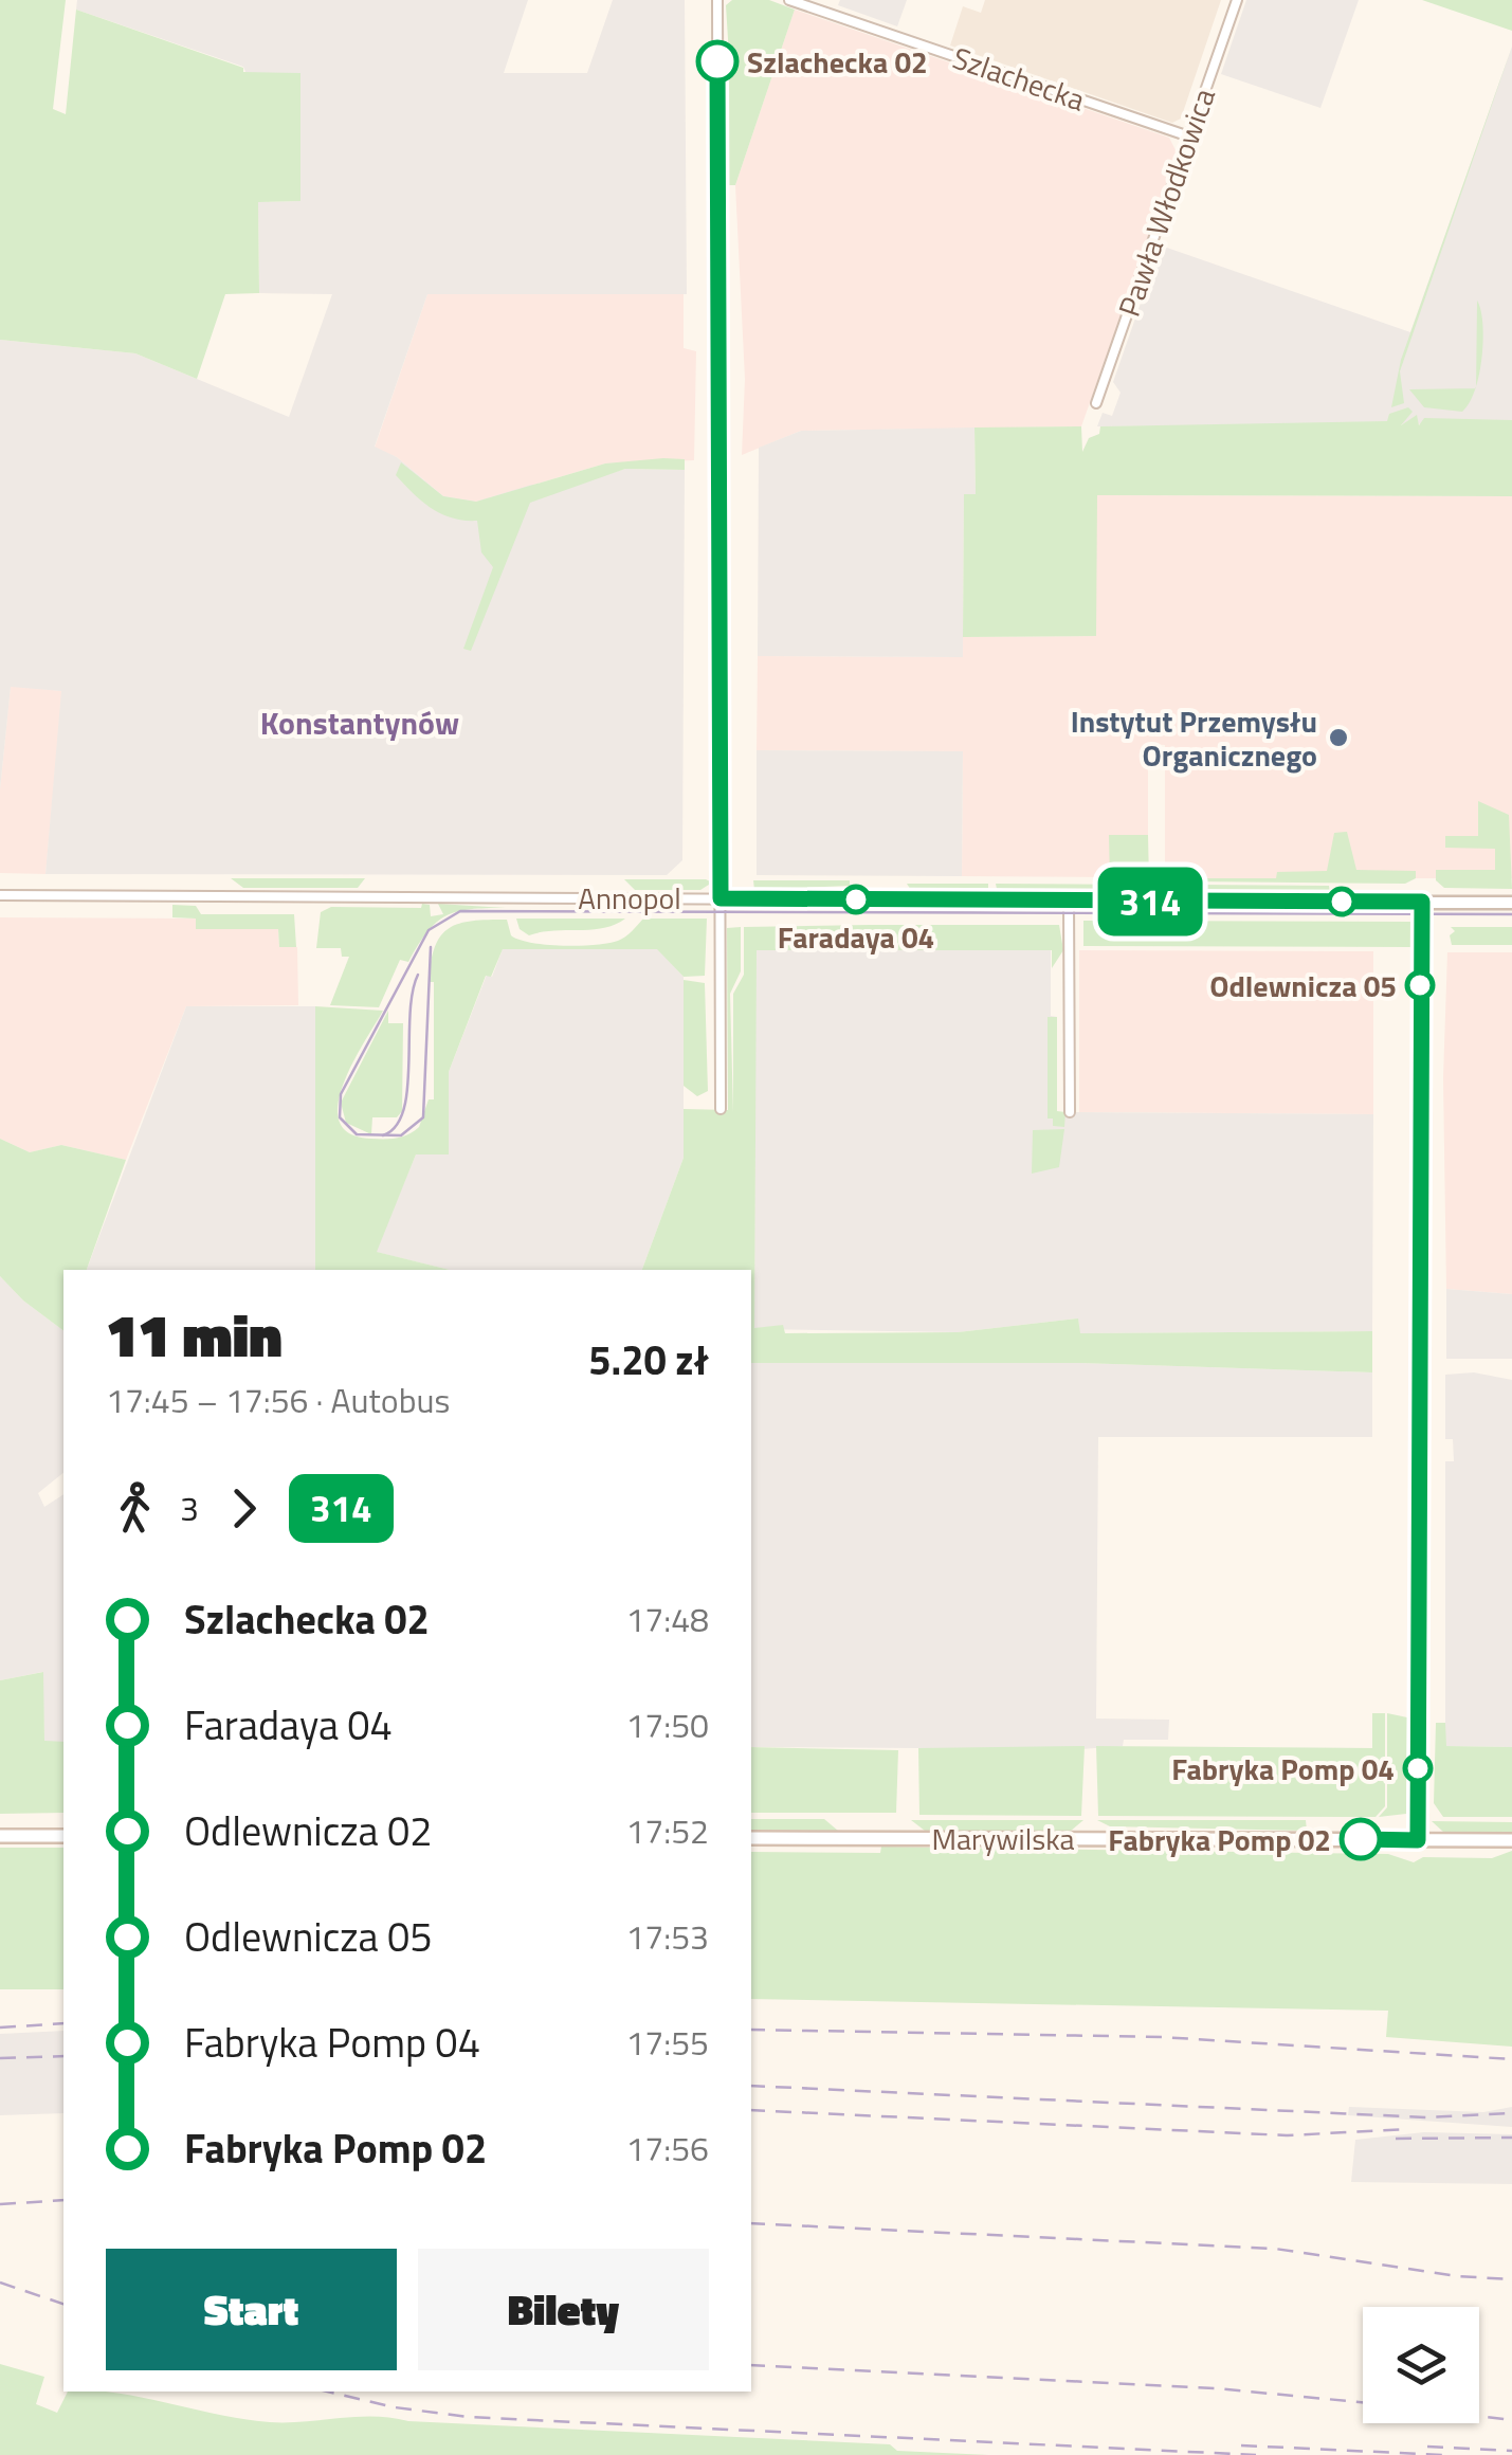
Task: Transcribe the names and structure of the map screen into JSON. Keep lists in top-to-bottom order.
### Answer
{
  "streets": {
    "main road": ["Marywilska"],
    "street": ["Szlachecka", "Pawła Włodkowica", "Annopol"]
  },
  "crossings": [
    ["Szlachecka", "Pawła Włodkowica"]
  ],
  "districts": ["Konstantynów"],
  "places": [
    "Szlachecka 02",
    "Instytut Przemysłu Organicznego",
    "Faradaya 04",
    "Odlewnicza 05",
    "Fabryka Pomp 04",
    "Fabryka Pomp 02"
  ],
  "lines": ["bus line 314"],
  "page": {
    "on_map": "314",
    "heading": ["11 min", "17:45 – 17:56 · Autobus", "5.20 zł"],
    "legs": ["3", "314"],
    "list": [
      {
        "name": "Szlachecka 02",
        "value": "17:48"
      },
      {
        "name": "Faradaya 04",
        "value": "17:50"
      },
      {
        "name": "Odlewnicza 02",
        "value": "17:52"
      },
      {
        "name": "Odlewnicza 05",
        "value": "17:53"
      },
      {
        "name": "Fabryka Pomp 04",
        "value": "17:55"
      },
      {
        "name": "Fabryka Pomp 02",
        "value": "17:56"
      }
    ],
    "buttons": ["Start", "Bilety"]
  }
}
